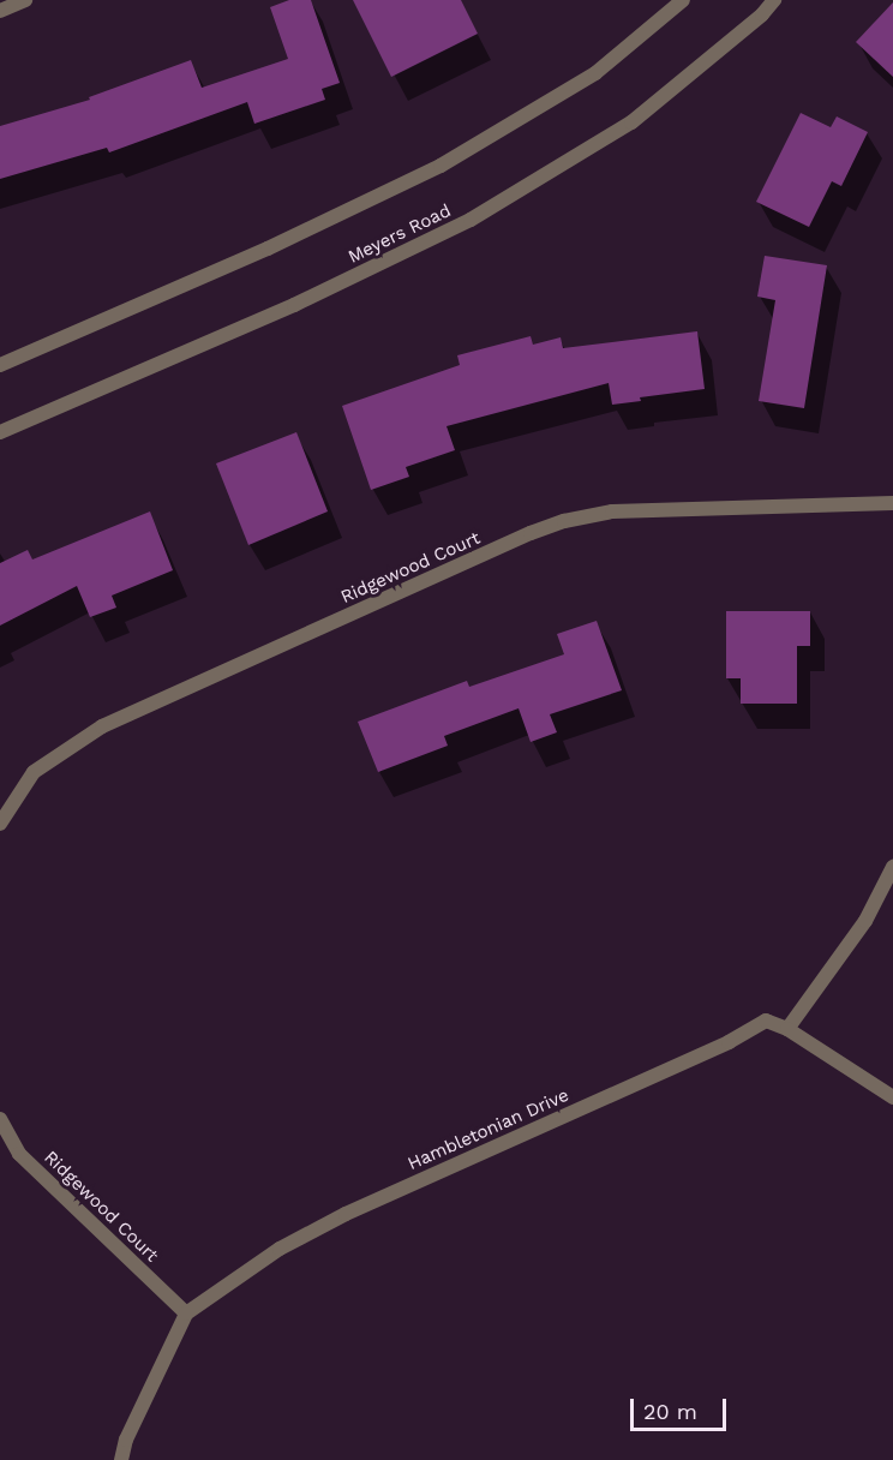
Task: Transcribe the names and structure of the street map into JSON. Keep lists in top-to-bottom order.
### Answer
{
  "streets": {
    "street": ["Meyers Road", "Ridgewood Court", "Hambletonian Drive"]
  },
  "crossings": [
    ["Ridgewood Court", "Hambletonian Drive"]
  ],
  "scale_bar": "20 m"
}
